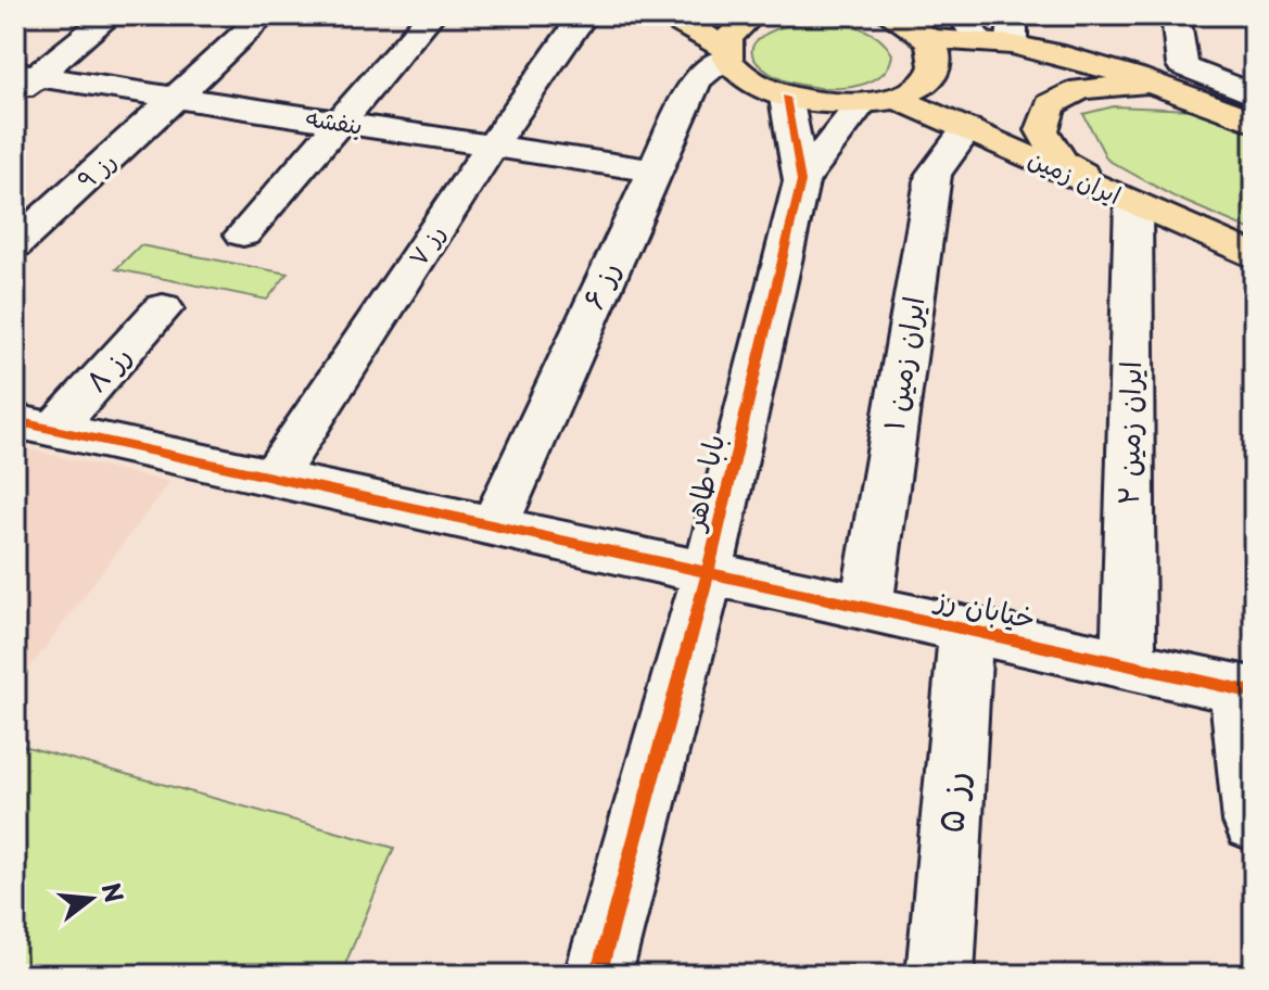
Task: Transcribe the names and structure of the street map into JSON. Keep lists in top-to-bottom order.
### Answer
{
  "streets": {
    "main road": ["ایران زمین"],
    "street": [
      "بنفشه",
      "رز ۹",
      "رز ۷",
      "رز ۶",
      "ایران زمین ۱",
      "رز ۸",
      "ایران زمین ۲",
      "بابا طاهر",
      "خیابان رز",
      "رز ۵"
    ]
  },
  "crossings": [
    ["بنفشه", "رز ۹"],
    ["بنفشه", "رز ۷"],
    ["بنفشه", "رز ۶"],
    ["ایران زمین", "ایران زمین ۱"],
    ["ایران زمین", "ایران زمین ۲"],
    ["رز ۷", "خیابان رز"],
    ["رز ۶", "خیابان رز"],
    ["ایران زمین ۱", "خیابان رز"],
    ["رز ۸", "خیابان رز"],
    ["ایران زمین ۲", "خیابان رز"],
    ["بابا طاهر", "خیابان رز"],
    ["خیابان رز", "رز ۵"]
  ],
  "north": "right"
}
